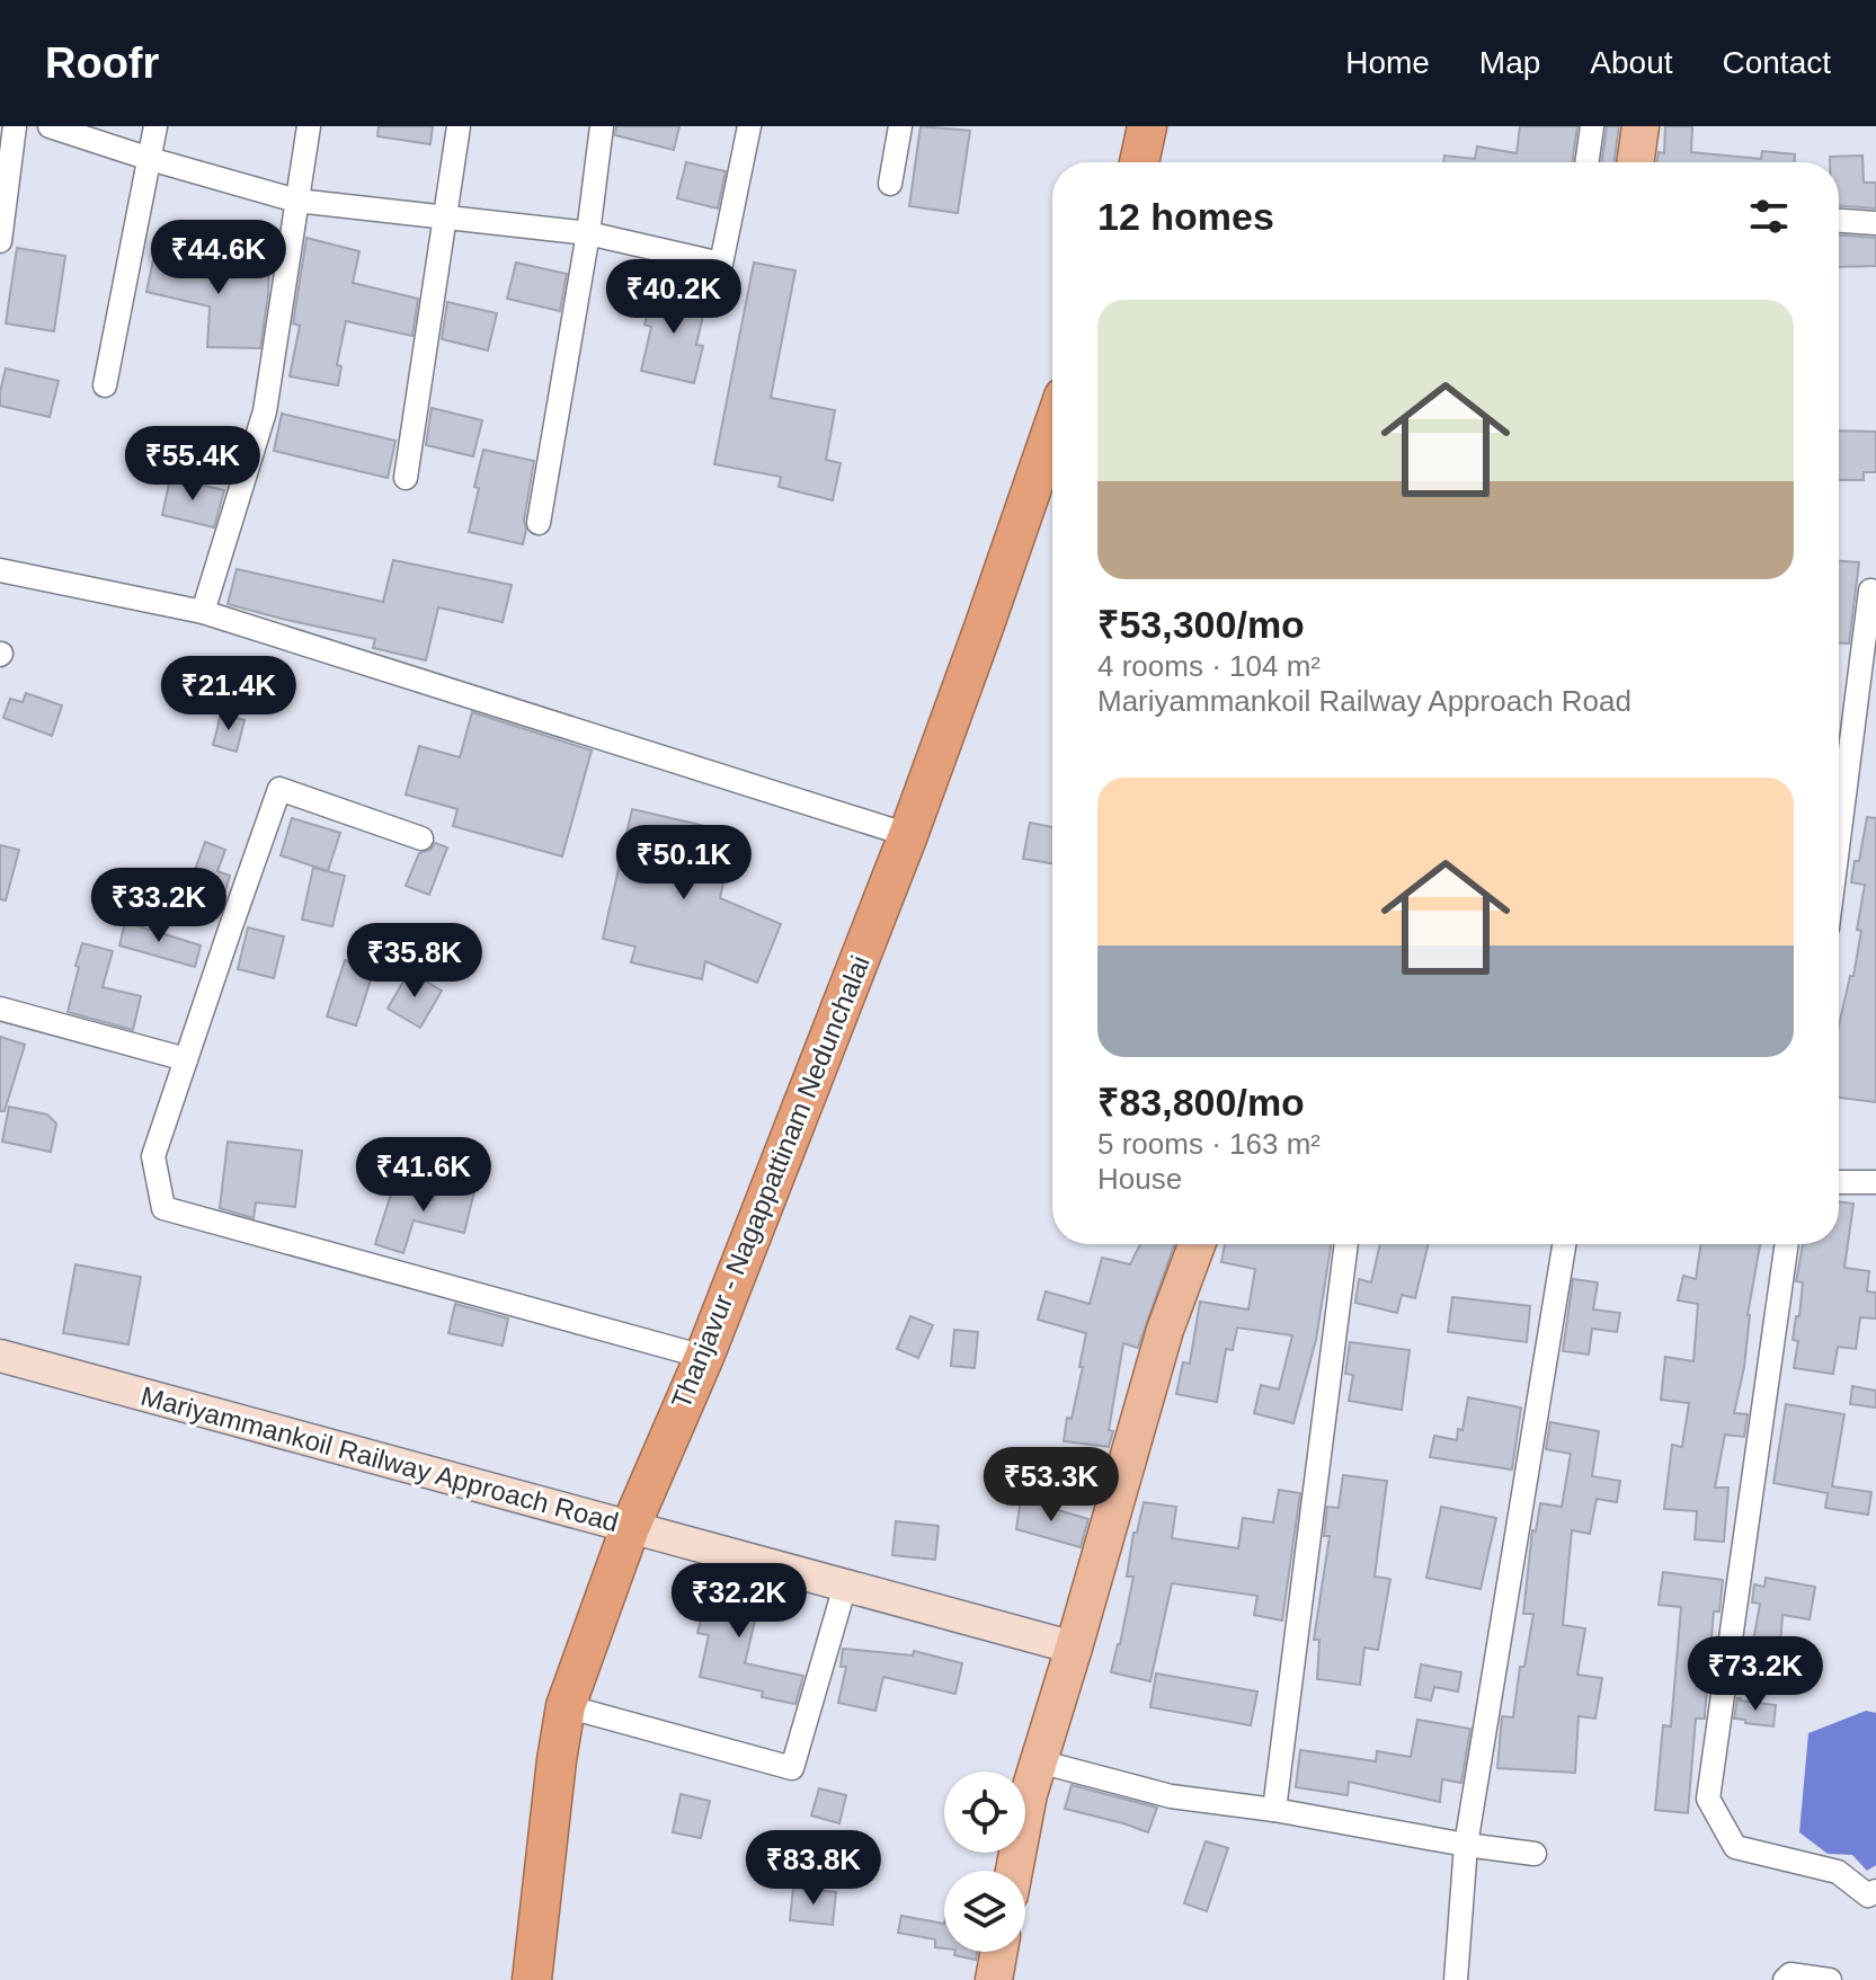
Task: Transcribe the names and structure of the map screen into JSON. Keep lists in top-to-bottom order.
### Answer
{
  "streets": {
    "highway": ["Thanjavur - Nagappattinam Nedunchalai"],
    "main road": ["Mariyammankoil Railway Approach Road"]
  },
  "crossings": [
    ["Thanjavur - Nagappattinam Nedunchalai", "Mariyammankoil Railway Approach Road"]
  ],
  "page": {
    "header": "Roofr",
    "nav": [
      "Home",
      "Map",
      "About",
      "Contact"
    ],
    "heading": "12 homes",
    "price": [
      "₹44.6K",
      "₹40.2K",
      "₹55.4K",
      "₹21.4K",
      "₹50.1K",
      "₹33.2K",
      "₹35.8K",
      "₹41.6K",
      "₹53.3K",
      "₹32.2K",
      "₹73.2K",
      "₹83.8K"
    ],
    "list": [
      {
        "name": "₹53,300/mo",
        "note": "4 rooms · 104 m² · Mariyammankoil Railway Approach Road"
      },
      {
        "name": "₹83,800/mo",
        "note": "5 rooms · 163 m² · House"
      }
    ]
  }
}
